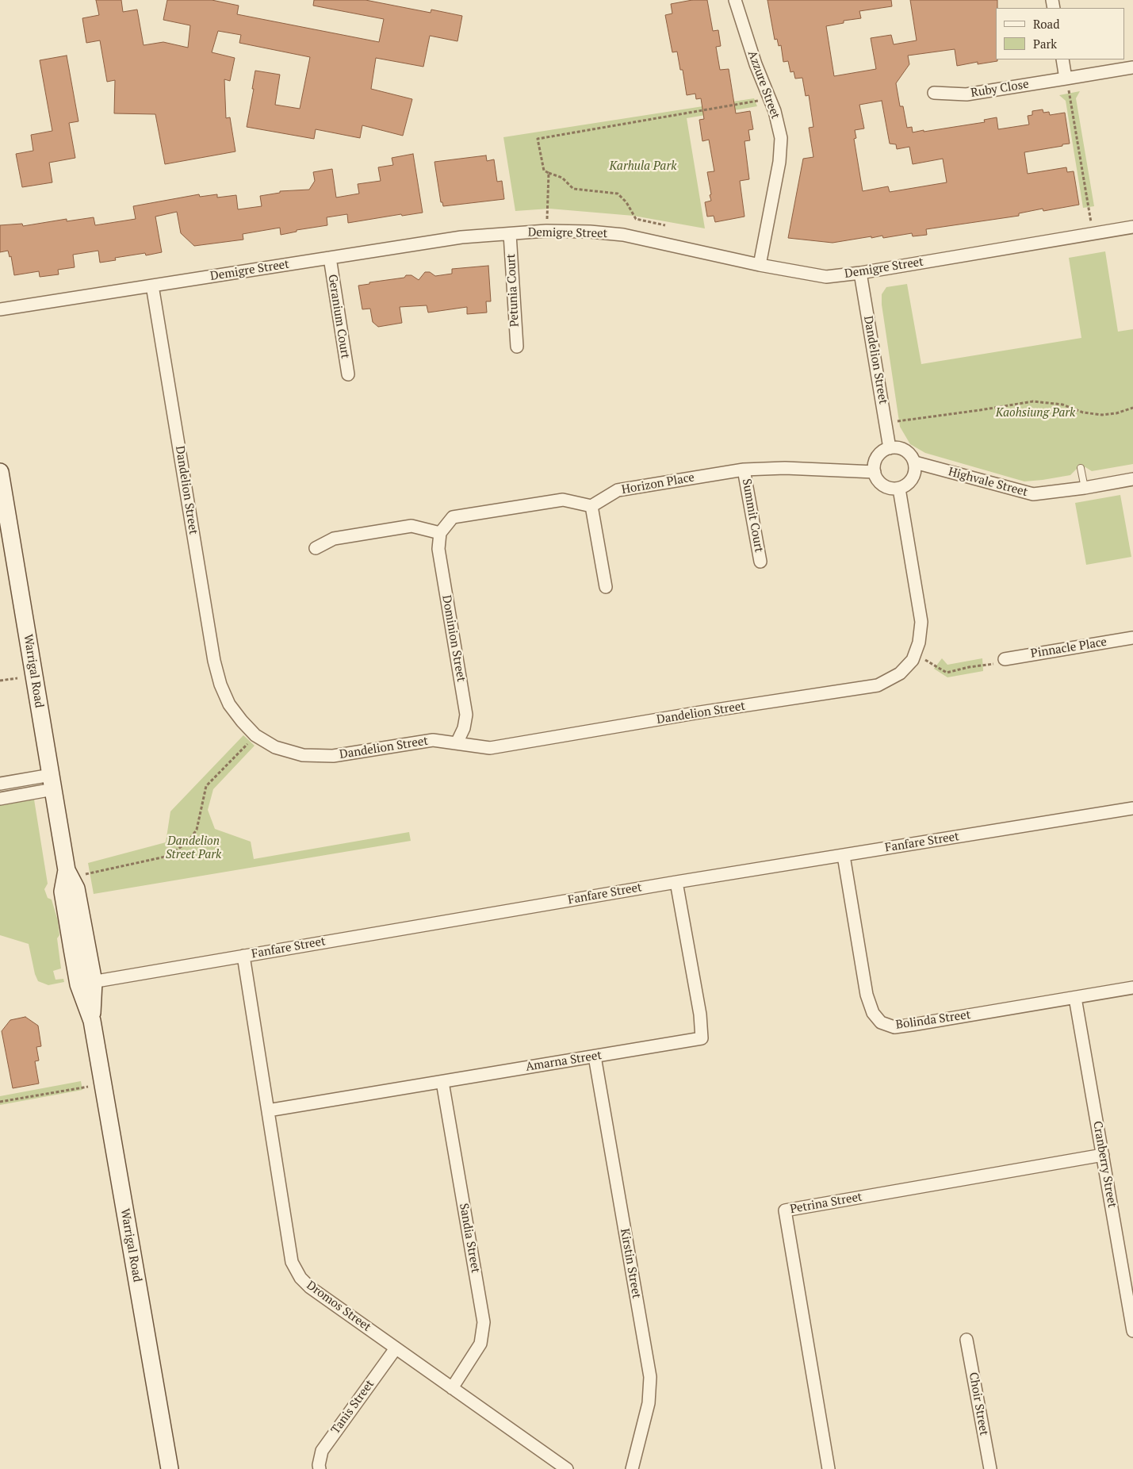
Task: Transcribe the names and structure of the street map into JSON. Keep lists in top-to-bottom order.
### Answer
{
  "streets": {
    "main road": ["Warrigal Road"],
    "street": [
      "Azzure Street",
      "Ruby Close",
      "Demigre Street",
      "Petunia Court",
      "Geranium Court",
      "Dandelion Street",
      "Highvale Street",
      "Horizon Place",
      "Summit Court",
      "Dominion Street",
      "Pinnacle Place",
      "Fanfare Street",
      "Bolinda Street",
      "Amarna Street",
      "Cranberry Street",
      "Petrina Street",
      "Sandia Street",
      "Kirstin Street",
      "Dromos Street",
      "Choir Street",
      "Tanis Street"
    ]
  },
  "crossings": [
    ["Azzure Street", "Demigre Street"],
    ["Demigre Street", "Petunia Court"],
    ["Demigre Street", "Geranium Court"],
    ["Demigre Street", "Dandelion Street"],
    ["Dandelion Street", "Highvale Street"],
    ["Dandelion Street", "Horizon Place"],
    ["Dandelion Street", "Dominion Street"],
    ["Highvale Street", "Horizon Place"],
    ["Horizon Place", "Summit Court"],
    ["Warrigal Road", "Fanfare Street"],
    ["Fanfare Street", "Bolinda Street"],
    ["Fanfare Street", "Amarna Street"],
    ["Fanfare Street", "Dromos Street"],
    ["Bolinda Street", "Cranberry Street"],
    ["Amarna Street", "Sandia Street"],
    ["Amarna Street", "Kirstin Street"],
    ["Amarna Street", "Dromos Street"],
    ["Cranberry Street", "Petrina Street"],
    ["Sandia Street", "Dromos Street"],
    ["Dromos Street", "Tanis Street"]
  ],
  "parks": ["Karhula Park", "Kaohsiung Park", "Dandelion Street Park"],
  "legend": ["Road", "Park"]
}
